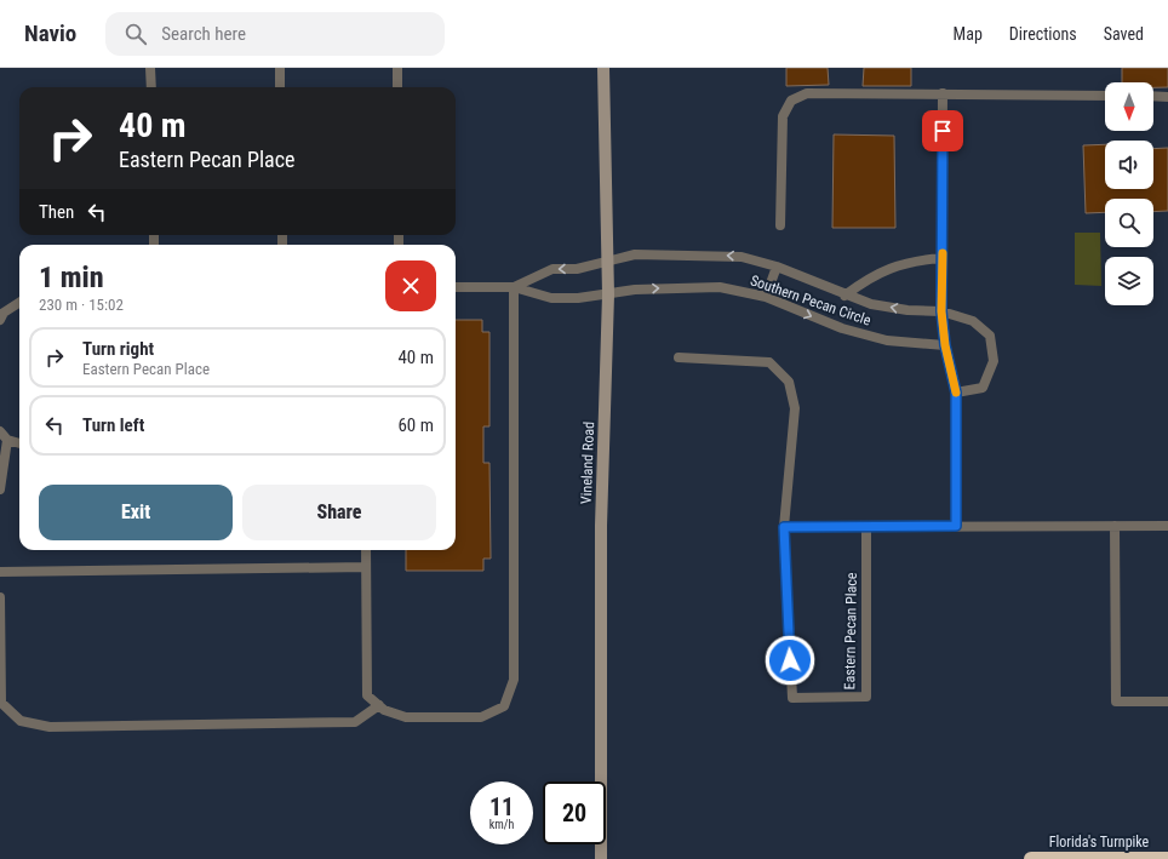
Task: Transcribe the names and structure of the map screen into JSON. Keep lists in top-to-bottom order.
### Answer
{
  "streets": {
    "highway": ["Florida's Turnpike"],
    "main road": ["Vineland Road"],
    "lane": ["Southern Pecan Circle", "Eastern Pecan Place"]
  },
  "crossings": [
    ["Southern Pecan Circle", "Vineland Road"]
  ],
  "north": "bottom",
  "page": {
    "header": "Navio",
    "search": "Search here",
    "nav": ["Map", "Directions", "Saved"],
    "turn": ["40 m", "Eastern Pecan Place"],
    "then": "Then",
    "heading": ["1 min", "230 m · 15:02"],
    "list": [
      {
        "name": "Turn right",
        "note": "Eastern Pecan Place",
        "value": "40 m"
      },
      {
        "name": "Turn left",
        "value": "60 m"
      }
    ],
    "buttons": ["Exit", "Share"],
    "speed": "11 km/h",
    "limit": "20"
  }
}
